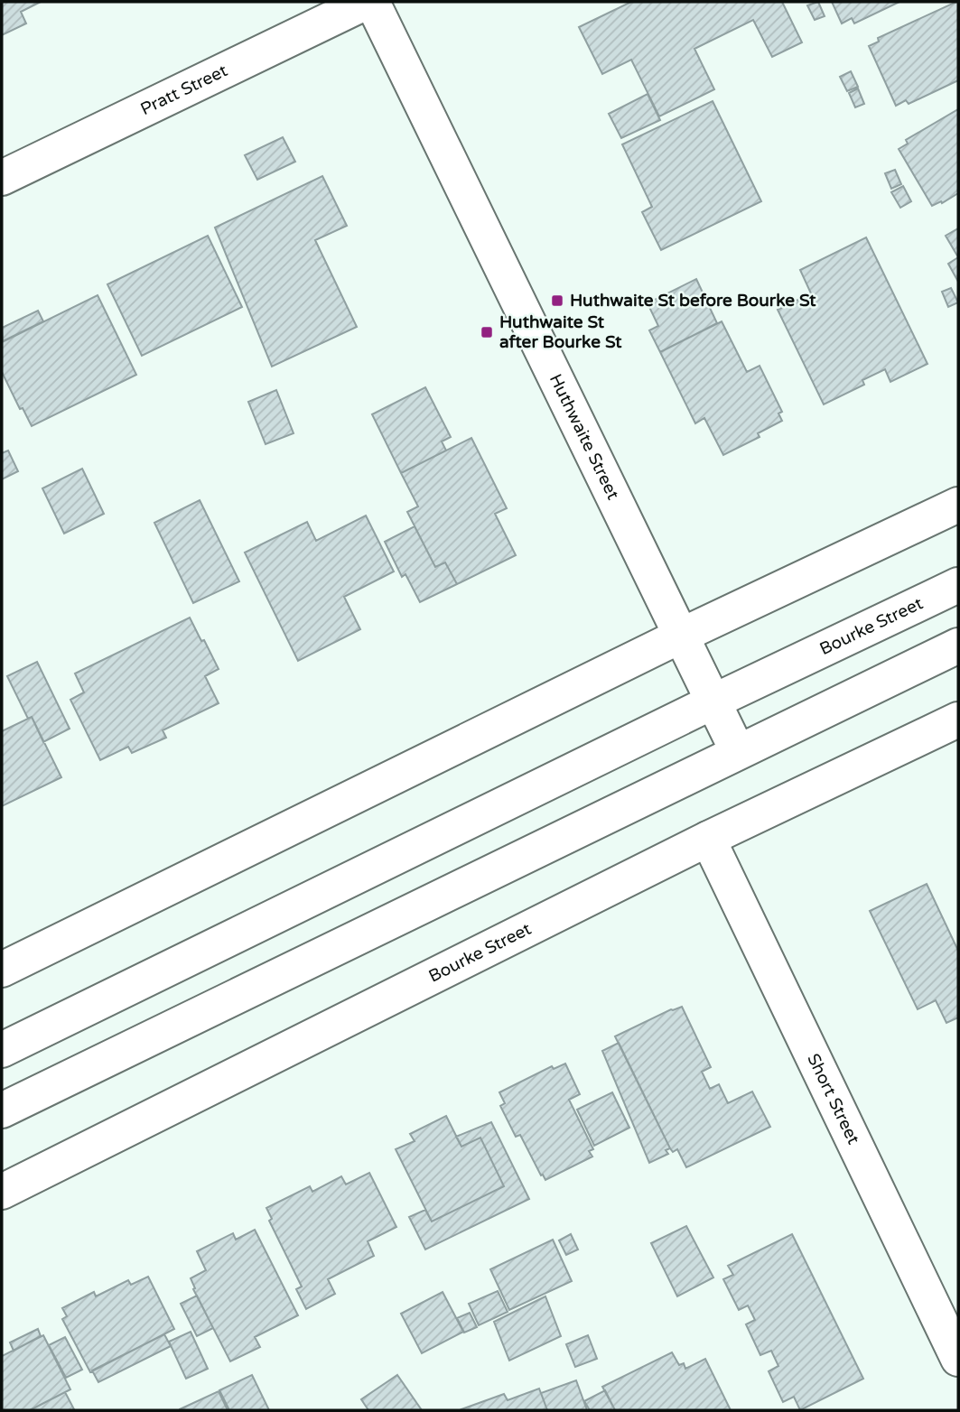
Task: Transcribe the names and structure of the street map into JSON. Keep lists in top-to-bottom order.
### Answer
{
  "streets": {
    "street": [
      "Pratt Street",
      "Huthwaite Street",
      "Bourke Street",
      "Short Street"
    ]
  },
  "crossings": [
    ["Huthwaite Street", "Bourke Street"],
    ["Bourke Street", "Short Street"]
  ],
  "places": {
    "transit": ["Huthwaite St before Bourke St", "Huthwaite St after Bourke St"]
  }
}
